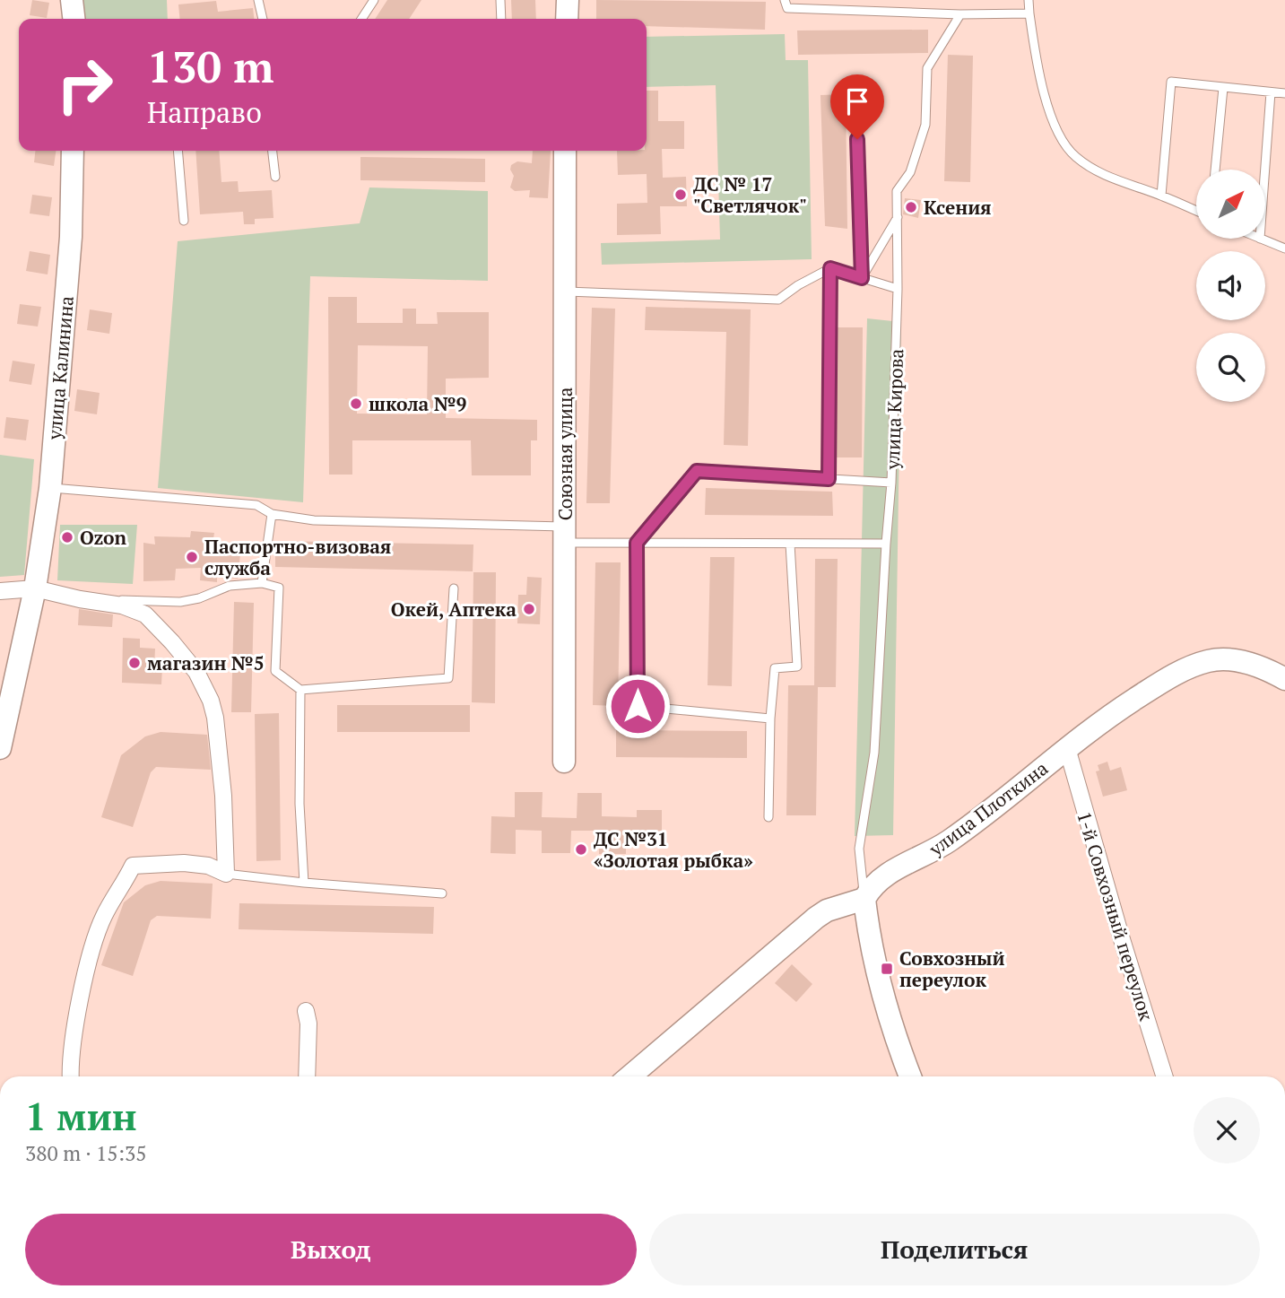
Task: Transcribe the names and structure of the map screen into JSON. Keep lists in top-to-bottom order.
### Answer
{
  "streets": {
    "street": [
      "улица Калинина",
      "Союзная улица",
      "улица Плоткина",
      "1-й Совхозный переулок"
    ],
    "lane": ["улица Кирова"]
  },
  "crossings": [
    ["улица Кирова", "улица Плоткина"],
    ["улица Плоткина", "1-й Совхозный переулок"]
  ],
  "places": {
    "other": [
      "ДС № 17 \"Светлячок\"",
      "Ксения",
      "школа №9",
      "Ozon",
      "Паспортно-визовая служба",
      "Окей, Аптека",
      "магазин №5",
      "ДС №31 «Золотая рыбка»"
    ],
    "transit": ["Совхозный переулок"]
  },
  "north": "top right",
  "page": {
    "turn": ["130 m", "Направо"],
    "heading": ["1 мин", "380 m · 15:35"],
    "buttons": ["Выход", "Поделиться"]
  }
}
